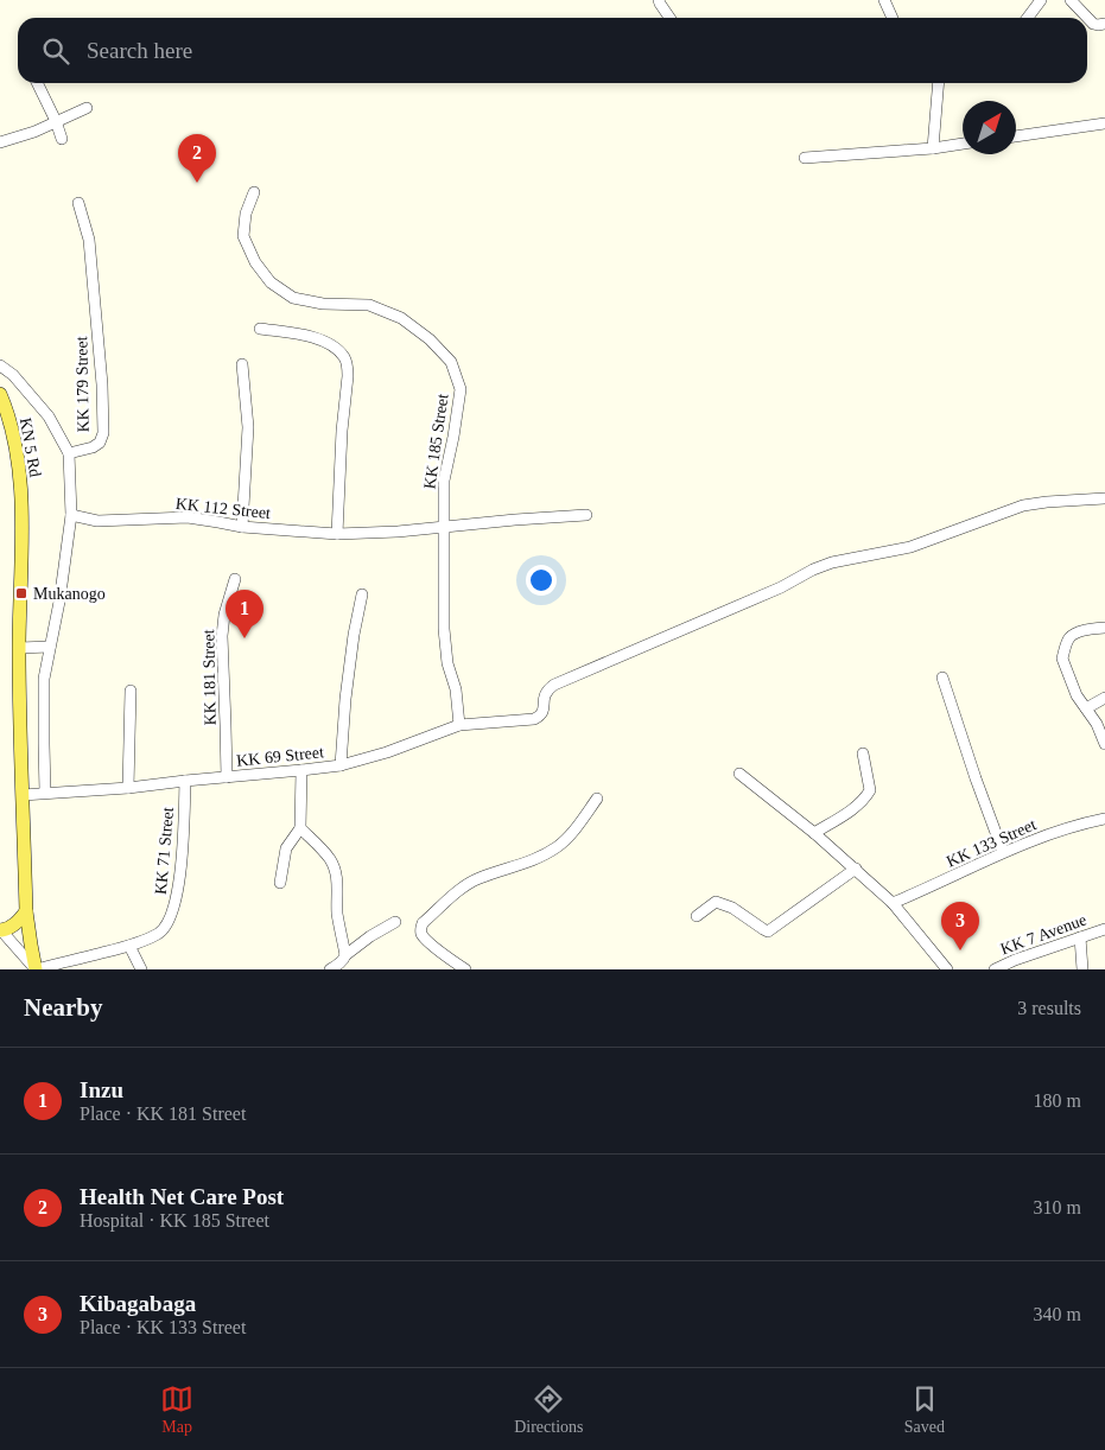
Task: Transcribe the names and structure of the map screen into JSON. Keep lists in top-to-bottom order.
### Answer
{
  "streets": {
    "main road": ["KN 5 Rd"],
    "street": [
      "KK 179 Street",
      "KK 185 Street",
      "KK 112 Street",
      "KK 181 Street",
      "KK 69 Street",
      "KK 133 Street",
      "KK 71 Street",
      "KK 7 Avenue"
    ]
  },
  "crossings": [
    ["KK 179 Street", "KK 112 Street"],
    ["KK 179 Street", "KK 69 Street"],
    ["KK 185 Street", "KK 112 Street"],
    ["KK 185 Street", "KK 69 Street"],
    ["KN 5 Rd", "KK 69 Street"],
    ["KN 5 Rd", "KK 71 Street"],
    ["KK 181 Street", "KK 69 Street"],
    ["KK 69 Street", "KK 71 Street"]
  ],
  "places": {
    "transit": ["Mukanogo"]
  },
  "north": "top right",
  "page": {
    "search": "Search here",
    "pins": ["2", "1", "3"],
    "heading": ["Nearby", "3 results"],
    "list": [
      {
        "mark": "1",
        "name": "Inzu",
        "note": "Place · KK 181 Street",
        "value": "180 m"
      },
      {
        "mark": "2",
        "name": "Health Net Care Post",
        "note": "Hospital · KK 185 Street",
        "value": "310 m"
      },
      {
        "mark": "3",
        "name": "Kibagabaga",
        "note": "Place · KK 133 Street",
        "value": "340 m"
      }
    ],
    "nav": ["Map", "Directions", "Saved"]
  }
}
